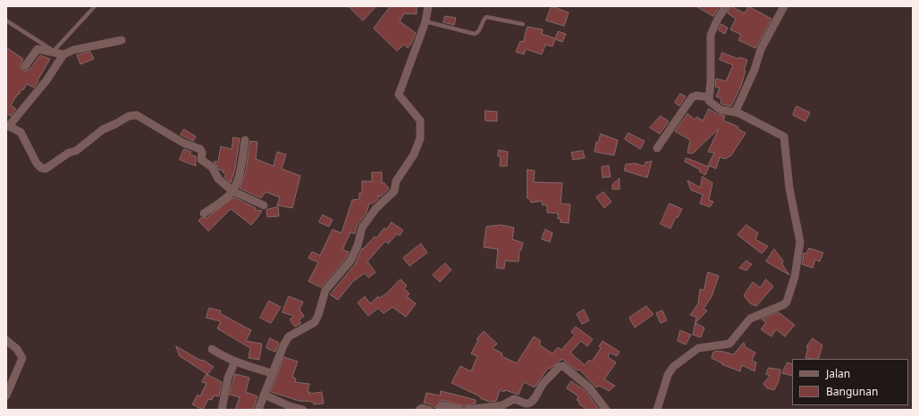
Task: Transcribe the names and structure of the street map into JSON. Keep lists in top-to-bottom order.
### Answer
{
  "legend": ["Jalan", "Bangunan"]
}
